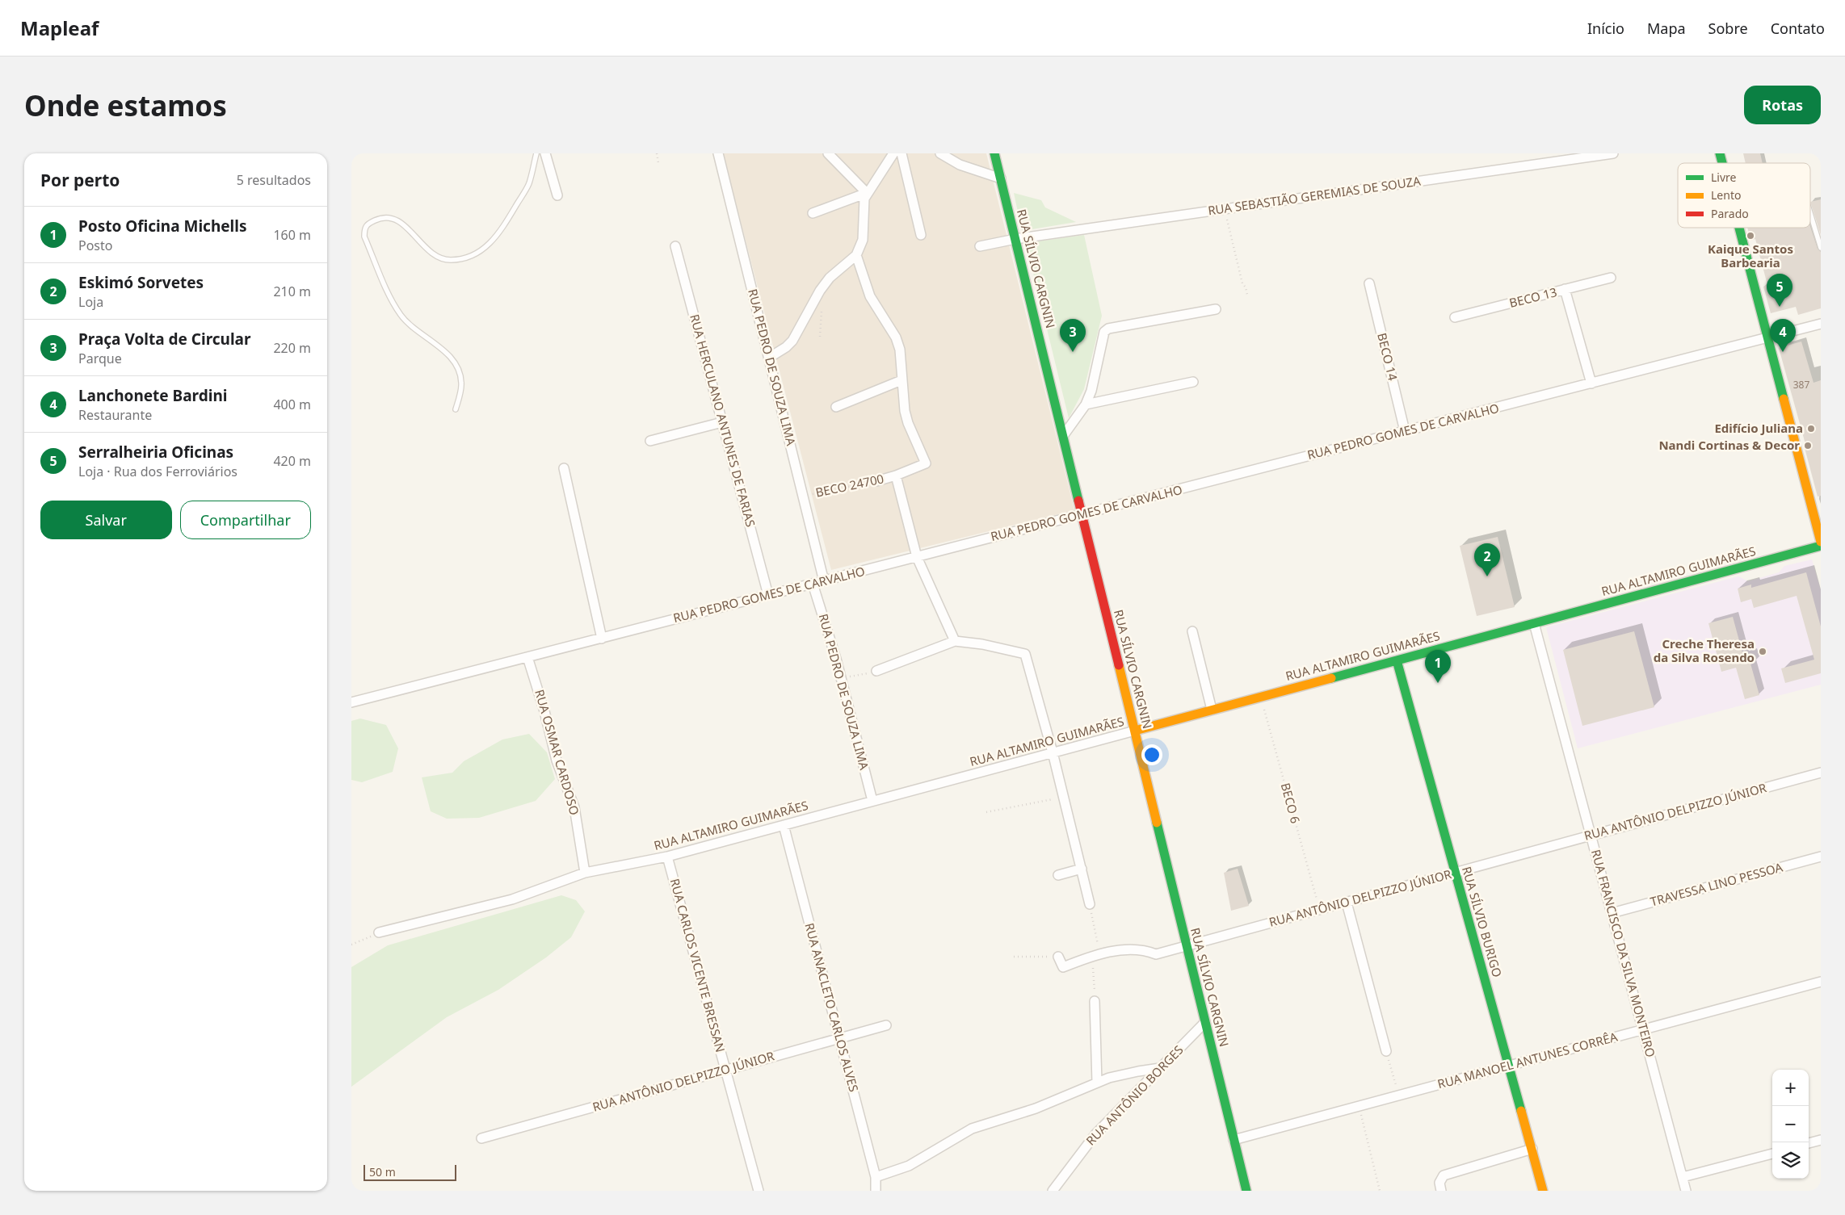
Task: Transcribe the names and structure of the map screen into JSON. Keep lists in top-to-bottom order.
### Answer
{
  "streets": {
    "street": [
      "RUA SEBASTIÃO GEREMIAS DE SOUZA",
      "RUA SÍLVIO CARGNIN",
      "BECO 13",
      "BECO 14",
      "RUA PEDRO DE SOUZA LIMA",
      "RUA HERCULANO ANTUNES DE FARIAS",
      "RUA PEDRO GOMES DE CARVALHO",
      "BECO 24700",
      "RUA ALTAMIRO GUIMARÃES",
      "RUA OSMAR CARDOSO",
      "RUA ANTÔNIO DELPIZZO JÚNIOR",
      "TRAVESSA LINO PESSOA",
      "RUA SÍLVIO BURIGO",
      "RUA FRANCISCO DA SILVA MONTEIRO",
      "RUA CARLOS VICENTE BRESSAN",
      "RUA ANACLETO CARLOS ALVES",
      "RUA MANOEL ANTUNES CORRÊA",
      "RUA ANTÔNIO BORGES"
    ],
    "path": ["BECO 6"]
  },
  "crossings": [
    ["RUA SEBASTIÃO GEREMIAS DE SOUZA", "RUA SÍLVIO CARGNIN"],
    ["RUA SÍLVIO CARGNIN", "RUA PEDRO GOMES DE CARVALHO"],
    ["RUA SÍLVIO CARGNIN", "RUA ALTAMIRO GUIMARÃES"],
    ["RUA SÍLVIO CARGNIN", "RUA ANTÔNIO DELPIZZO JÚNIOR"],
    ["RUA SÍLVIO CARGNIN", "RUA MANOEL ANTUNES CORRÊA"],
    ["RUA SÍLVIO CARGNIN", "RUA ANTÔNIO BORGES"],
    ["BECO 14", "RUA PEDRO GOMES DE CARVALHO"],
    ["RUA PEDRO DE SOUZA LIMA", "RUA PEDRO GOMES DE CARVALHO"],
    ["RUA PEDRO DE SOUZA LIMA", "BECO 24700"],
    ["RUA PEDRO DE SOUZA LIMA", "RUA ALTAMIRO GUIMARÃES"],
    ["RUA HERCULANO ANTUNES DE FARIAS", "RUA PEDRO GOMES DE CARVALHO"],
    ["RUA PEDRO GOMES DE CARVALHO", "RUA OSMAR CARDOSO"],
    ["RUA ALTAMIRO GUIMARÃES", "RUA OSMAR CARDOSO"],
    ["RUA ALTAMIRO GUIMARÃES", "BECO 6"],
    ["RUA ALTAMIRO GUIMARÃES", "RUA SÍLVIO BURIGO"],
    ["RUA ALTAMIRO GUIMARÃES", "RUA FRANCISCO DA SILVA MONTEIRO"],
    ["RUA ALTAMIRO GUIMARÃES", "RUA CARLOS VICENTE BRESSAN"],
    ["RUA ALTAMIRO GUIMARÃES", "RUA ANACLETO CARLOS ALVES"],
    ["BECO 6", "RUA ANTÔNIO DELPIZZO JÚNIOR"],
    ["RUA ANTÔNIO DELPIZZO JÚNIOR", "RUA SÍLVIO BURIGO"],
    ["RUA ANTÔNIO DELPIZZO JÚNIOR", "RUA FRANCISCO DA SILVA MONTEIRO"],
    ["RUA ANTÔNIO DELPIZZO JÚNIOR", "RUA CARLOS VICENTE BRESSAN"],
    ["RUA ANTÔNIO DELPIZZO JÚNIOR", "RUA ANACLETO CARLOS ALVES"],
    ["TRAVESSA LINO PESSOA", "RUA FRANCISCO DA SILVA MONTEIRO"],
    ["RUA SÍLVIO BURIGO", "RUA MANOEL ANTUNES CORRÊA"],
    ["RUA FRANCISCO DA SILVA MONTEIRO", "RUA MANOEL ANTUNES CORRÊA"]
  ],
  "places": [
    "Kaique Santos Barbearia",
    "Edifício Juliana",
    "Nandi Cortinas & Decor",
    "Creche Theresa da Silva Rosendo"
  ],
  "house_numbers": ["387"],
  "legend": ["Livre", "Lento", "Parado"],
  "scale_bar": "50 m",
  "page": {
    "header": "Mapleaf",
    "nav": [
      "Início",
      "Mapa",
      "Sobre",
      "Contato"
    ],
    "buttons": [
      "Rotas",
      ["Salvar", "Compartilhar"]
    ],
    "title": "Onde estamos",
    "heading": ["Por perto", "5 resultados"],
    "list": [
      {
        "mark": "1",
        "name": "Posto Oficina Michells",
        "note": "Posto",
        "value": "160 m"
      },
      {
        "mark": "2",
        "name": "Eskimó Sorvetes",
        "note": "Loja",
        "value": "210 m"
      },
      {
        "mark": "3",
        "name": "Praça Volta de Circular",
        "note": "Parque",
        "value": "220 m"
      },
      {
        "mark": "4",
        "name": "Lanchonete Bardini",
        "note": "Restaurante",
        "value": "400 m"
      },
      {
        "mark": "5",
        "name": "Serralheiria Oficinas",
        "note": "Loja · Rua dos Ferroviários",
        "value": "420 m"
      }
    ],
    "pins": [
      "5",
      "3",
      "4",
      "2",
      "1"
    ],
    "map_buttons": ["+", "−"],
    "scale": "50 m"
  }
}
